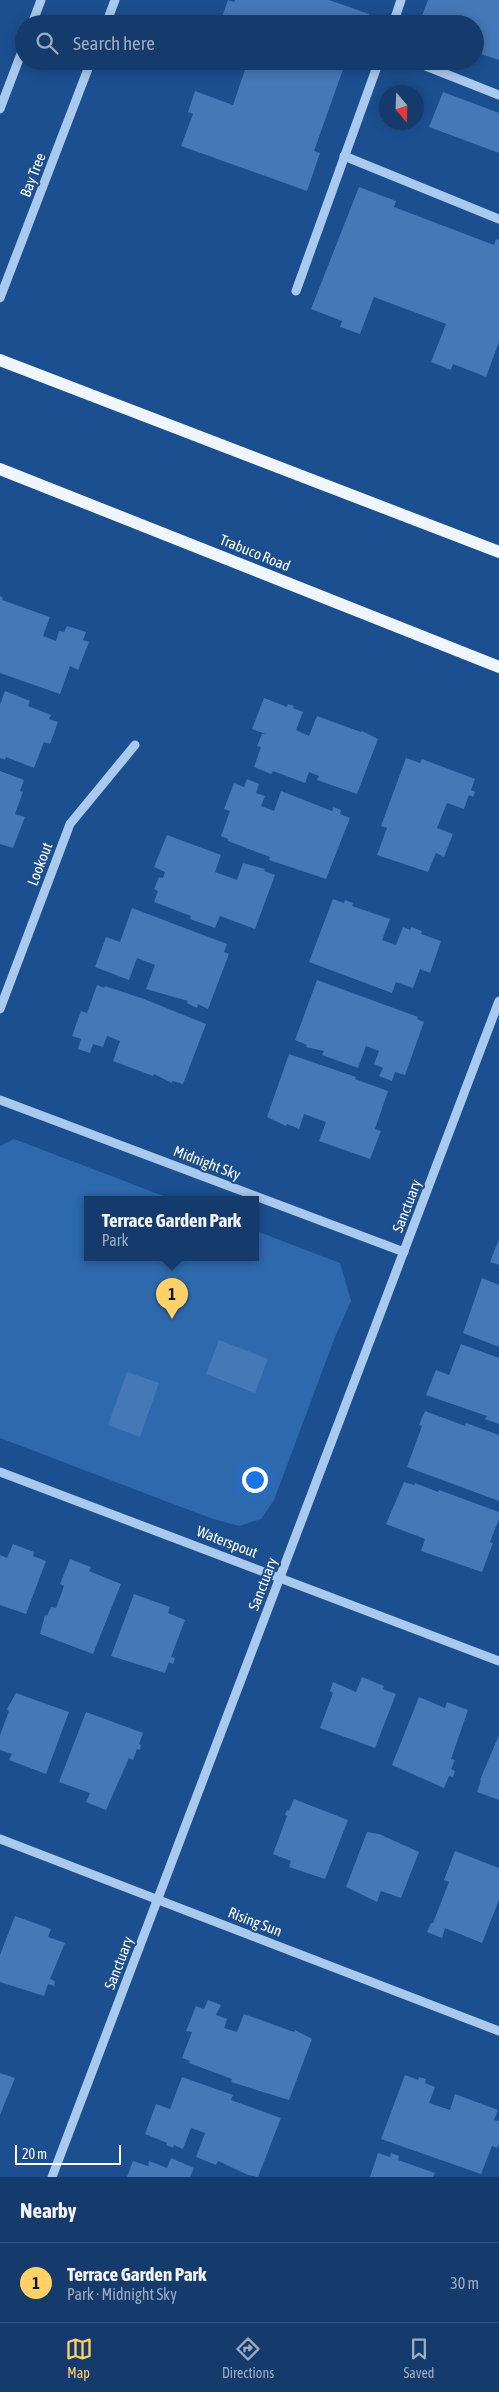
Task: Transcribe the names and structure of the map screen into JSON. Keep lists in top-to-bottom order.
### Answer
{
  "streets": {
    "main road": ["Trabuco Road"],
    "street": [
      "Bay Tree",
      "Lookout",
      "Midnight Sky",
      "Sanctuary",
      "Waterspout",
      "Rising Sun"
    ]
  },
  "crossings": [
    ["Midnight Sky", "Sanctuary"],
    ["Sanctuary", "Waterspout"],
    ["Sanctuary", "Rising Sun"]
  ],
  "scale_bar": "20 m",
  "north": "bottom",
  "page": {
    "search": "Search here",
    "popup": ["Terrace Garden Park", "Park"],
    "pins": "1",
    "scale": "20 m",
    "heading": "Nearby",
    "list": [
      {
        "mark": "1",
        "name": "Terrace Garden Park",
        "note": "Park · Midnight Sky",
        "value": "30 m"
      }
    ],
    "nav": ["Map", "Directions", "Saved"]
  }
}
